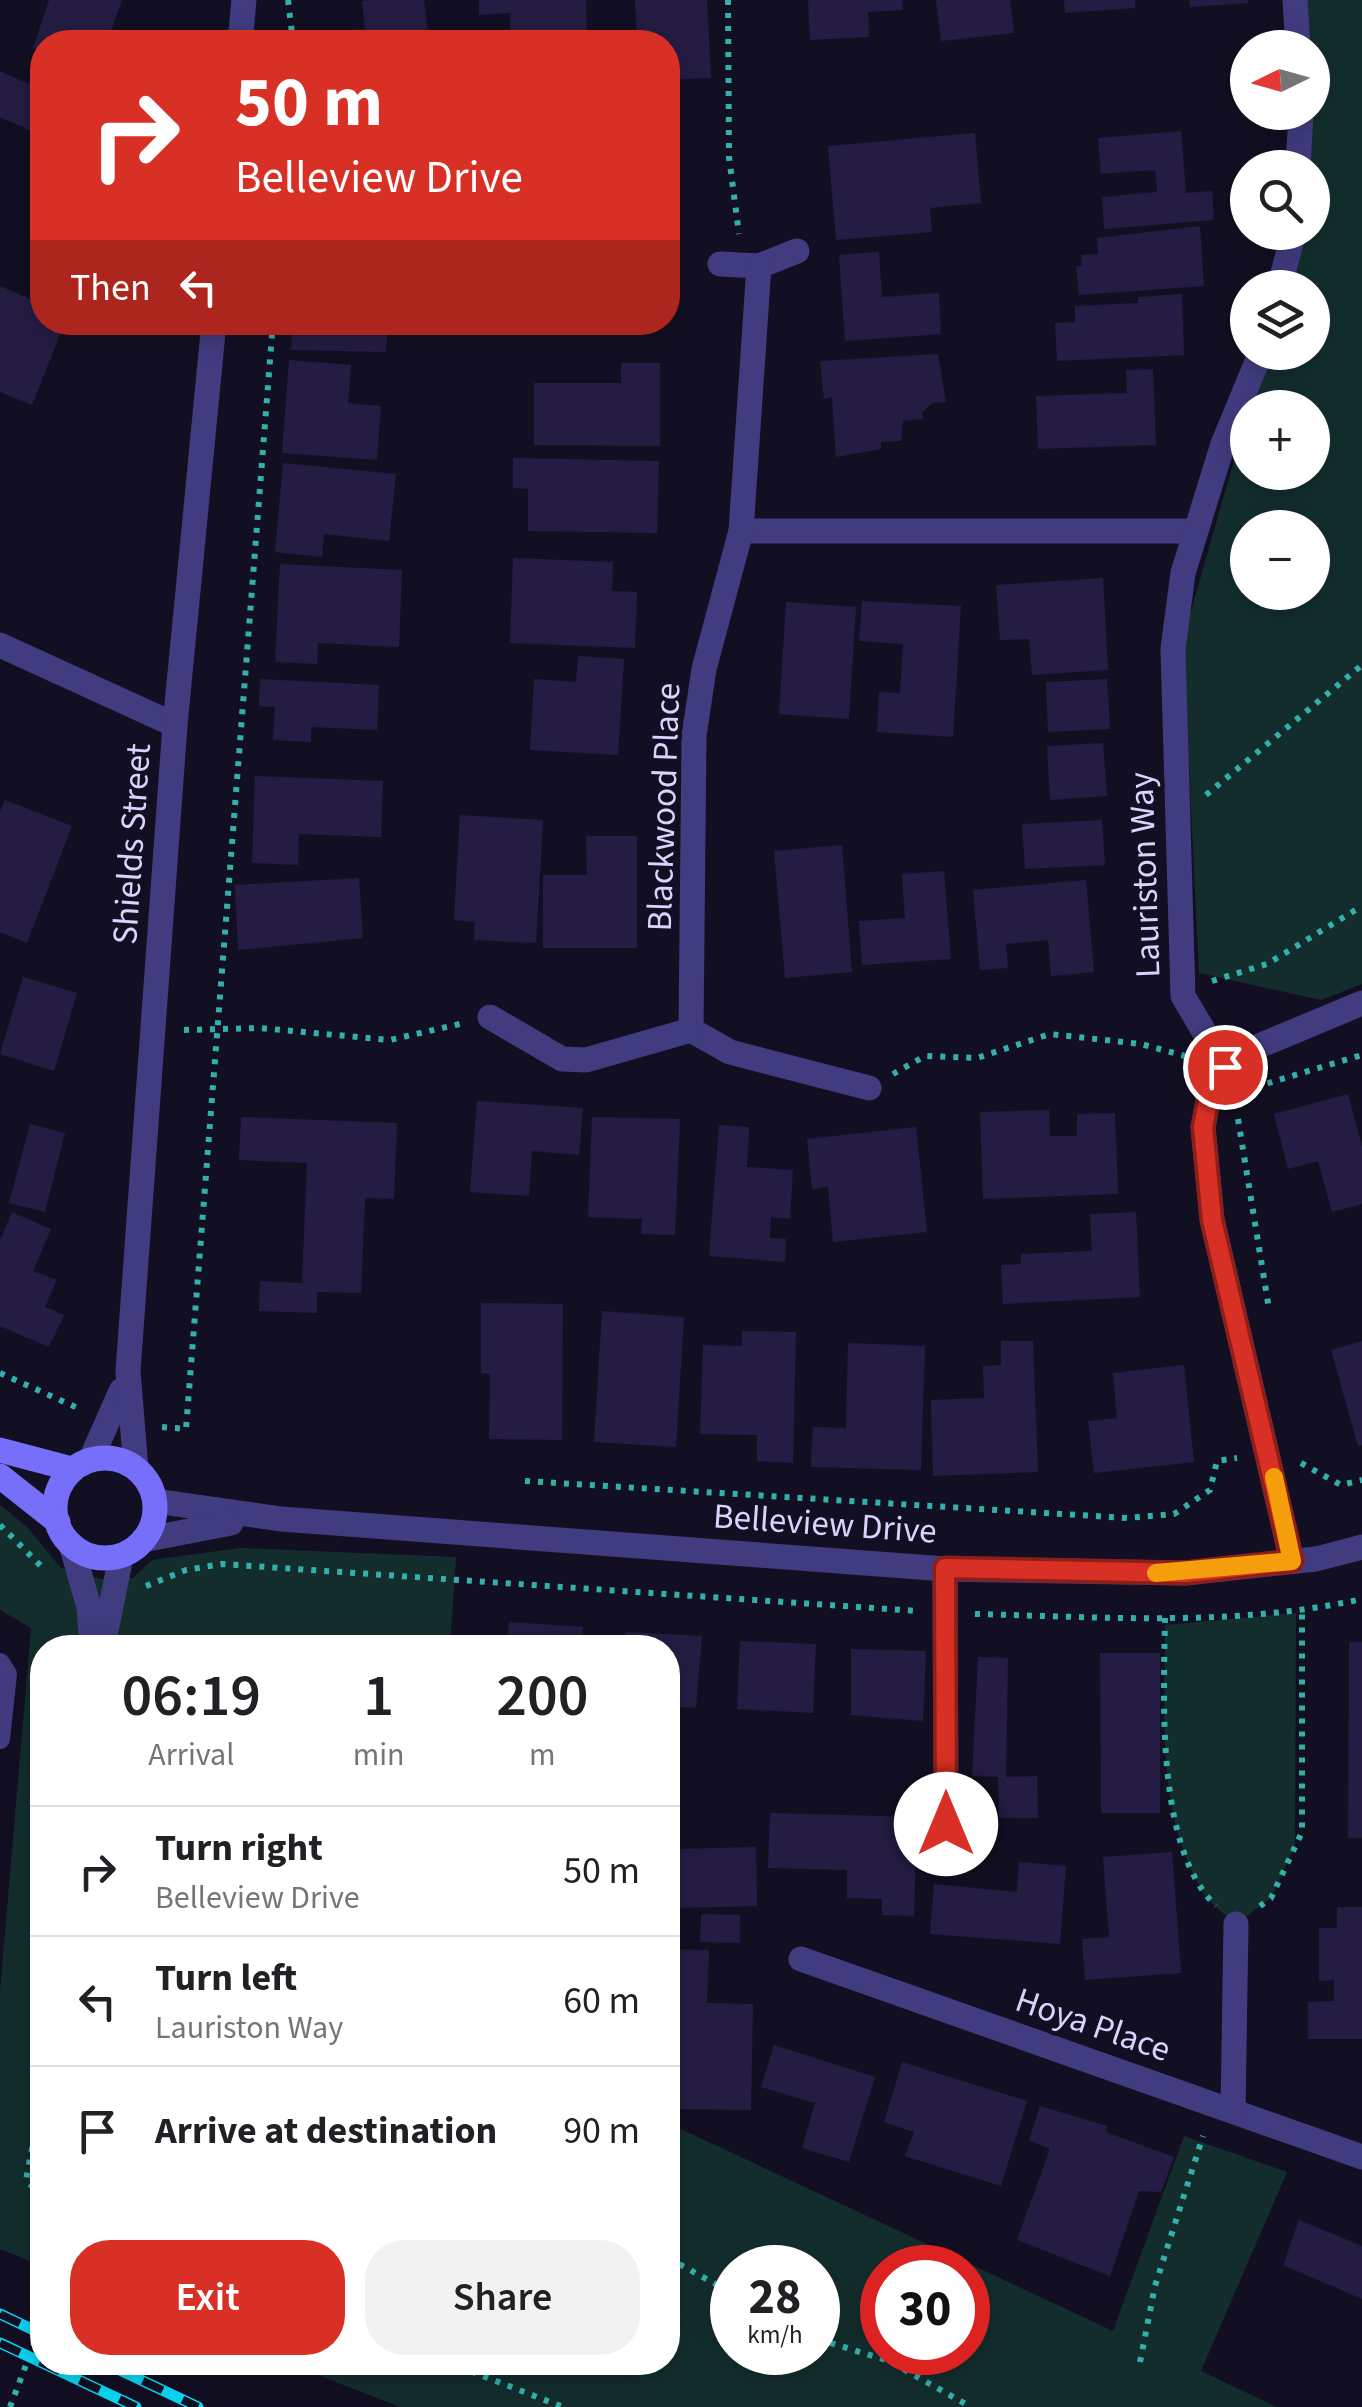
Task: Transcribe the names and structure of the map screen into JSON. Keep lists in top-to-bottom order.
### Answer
{
  "streets": {
    "street": [
      "Blackwood Place",
      "Shields Street",
      "Lauriston Way",
      "Belleview Drive",
      "Hoya Place"
    ]
  },
  "crossings": [
    ["Shields Street", "Belleview Drive"]
  ],
  "north": "left",
  "page": {
    "map_buttons": ["+", "−"],
    "turn": ["50 m", "Belleview Drive"],
    "then": "Then",
    "eta": [
      "06:19",
      "Arrival",
      "1",
      "min",
      "200",
      "m"
    ],
    "list": [
      {
        "name": "Turn right",
        "note": "Belleview Drive",
        "value": "50 m"
      },
      {
        "name": "Turn left",
        "note": "Lauriston Way",
        "value": "60 m"
      },
      {
        "name": "Arrive at destination",
        "value": "90 m"
      }
    ],
    "buttons": ["Exit", "Share"],
    "speed": "28 km/h",
    "limit": "30"
  }
}
